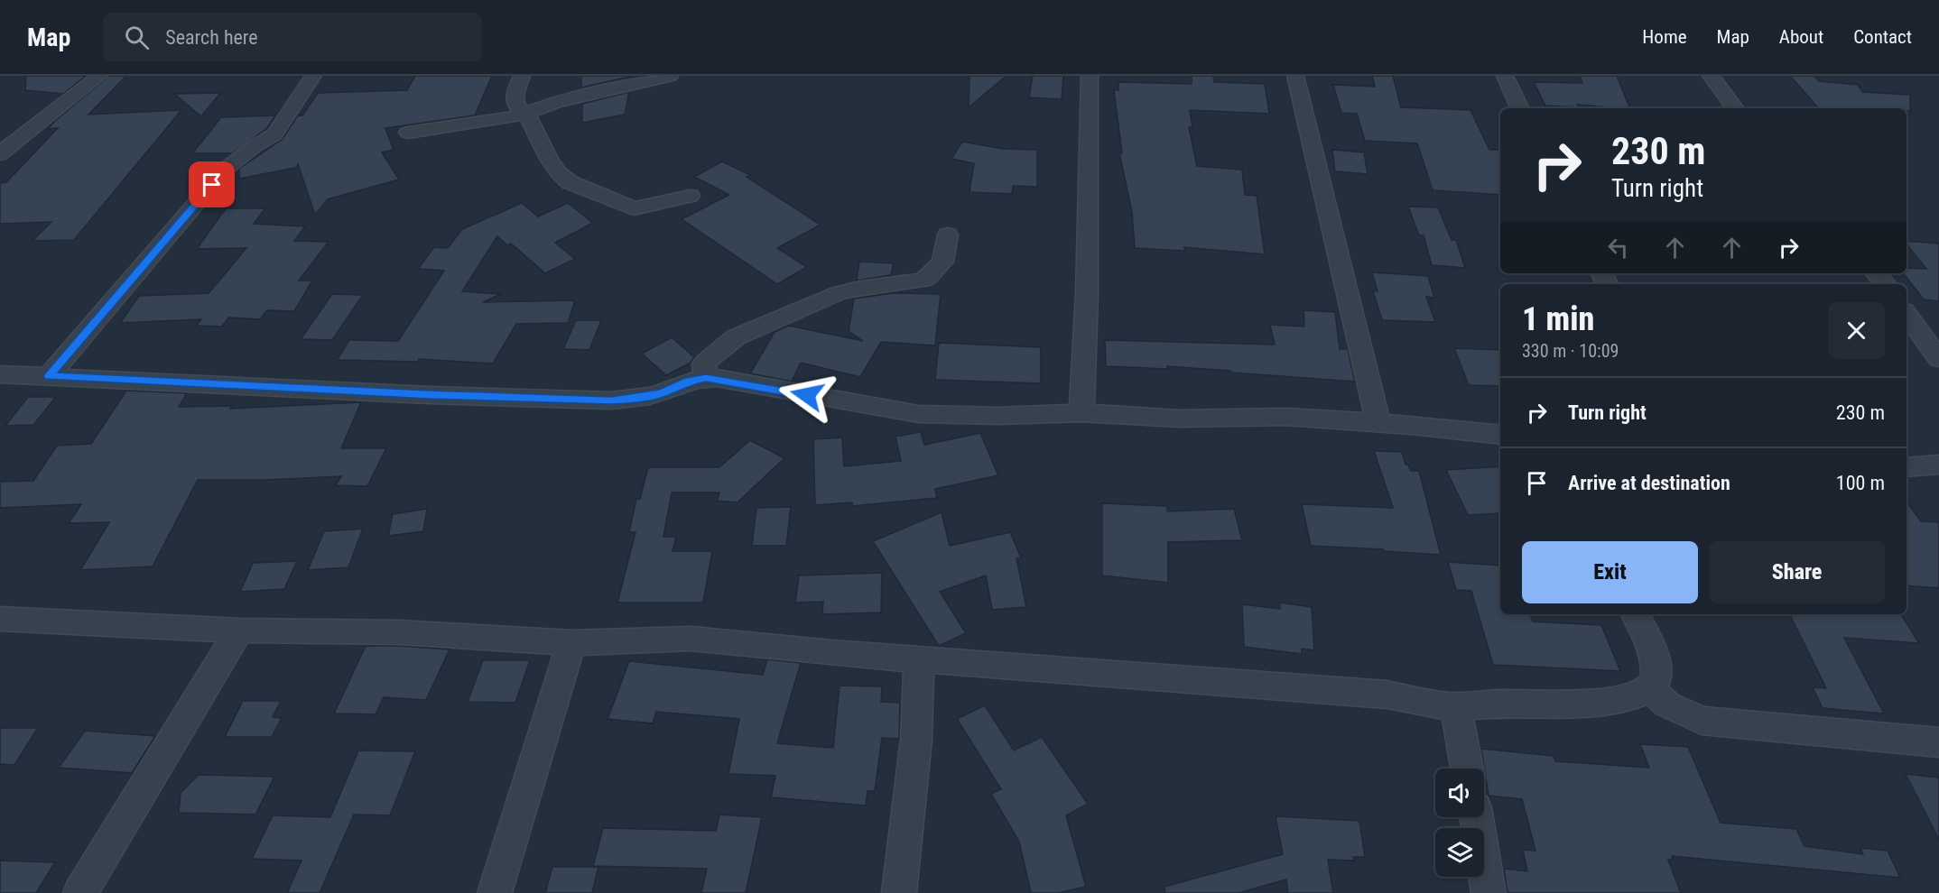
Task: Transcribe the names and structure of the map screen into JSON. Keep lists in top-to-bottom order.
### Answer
{
  "page": {
    "header": "Map",
    "search": "Search here",
    "nav": [
      "Home",
      "Map",
      "About",
      "Contact"
    ],
    "turn": ["230 m", "Turn right"],
    "heading": ["1 min", "330 m · 10:09"],
    "list": [
      {
        "name": "Turn right",
        "value": "230 m"
      },
      {
        "name": "Arrive at destination",
        "value": "100 m"
      }
    ],
    "buttons": ["Exit", "Share"]
  }
}
